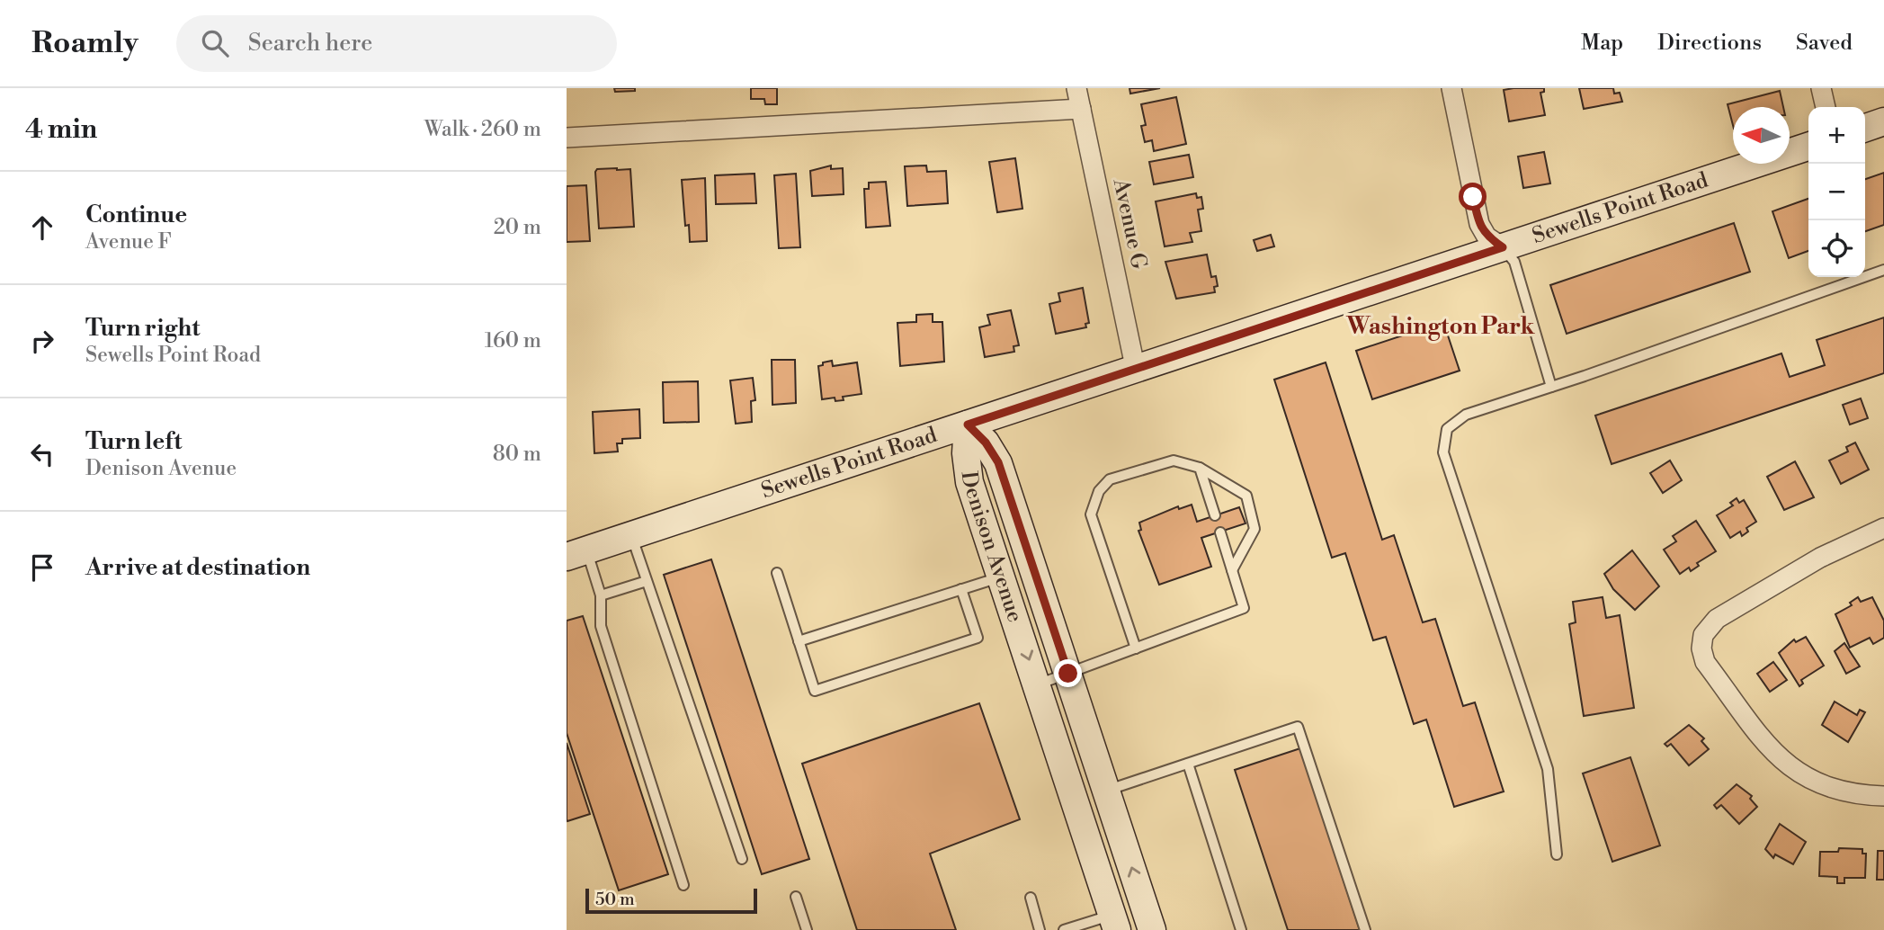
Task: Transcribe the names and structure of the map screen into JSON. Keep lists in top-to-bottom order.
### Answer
{
  "streets": {
    "main road": ["Sewells Point Road", "Denison Avenue"],
    "street": ["Avenue G"]
  },
  "crossings": [
    ["Sewells Point Road", "Avenue G"],
    ["Sewells Point Road", "Denison Avenue"]
  ],
  "districts": ["Washington Park"],
  "scale_bar": "50 m",
  "north": "left",
  "page": {
    "header": "Roamly",
    "search": "Search here",
    "nav": ["Map", "Directions", "Saved"],
    "heading": ["4 min", "Walk · 260 m"],
    "map_buttons": ["+", "−"],
    "list": [
      ["Continue", "Avenue F", "20 m"],
      ["Turn right", "Sewells Point Road", "160 m"],
      ["Turn left", "Denison Avenue", "80 m"],
      "Arrive at destination"
    ],
    "scale": "50 m"
  }
}
